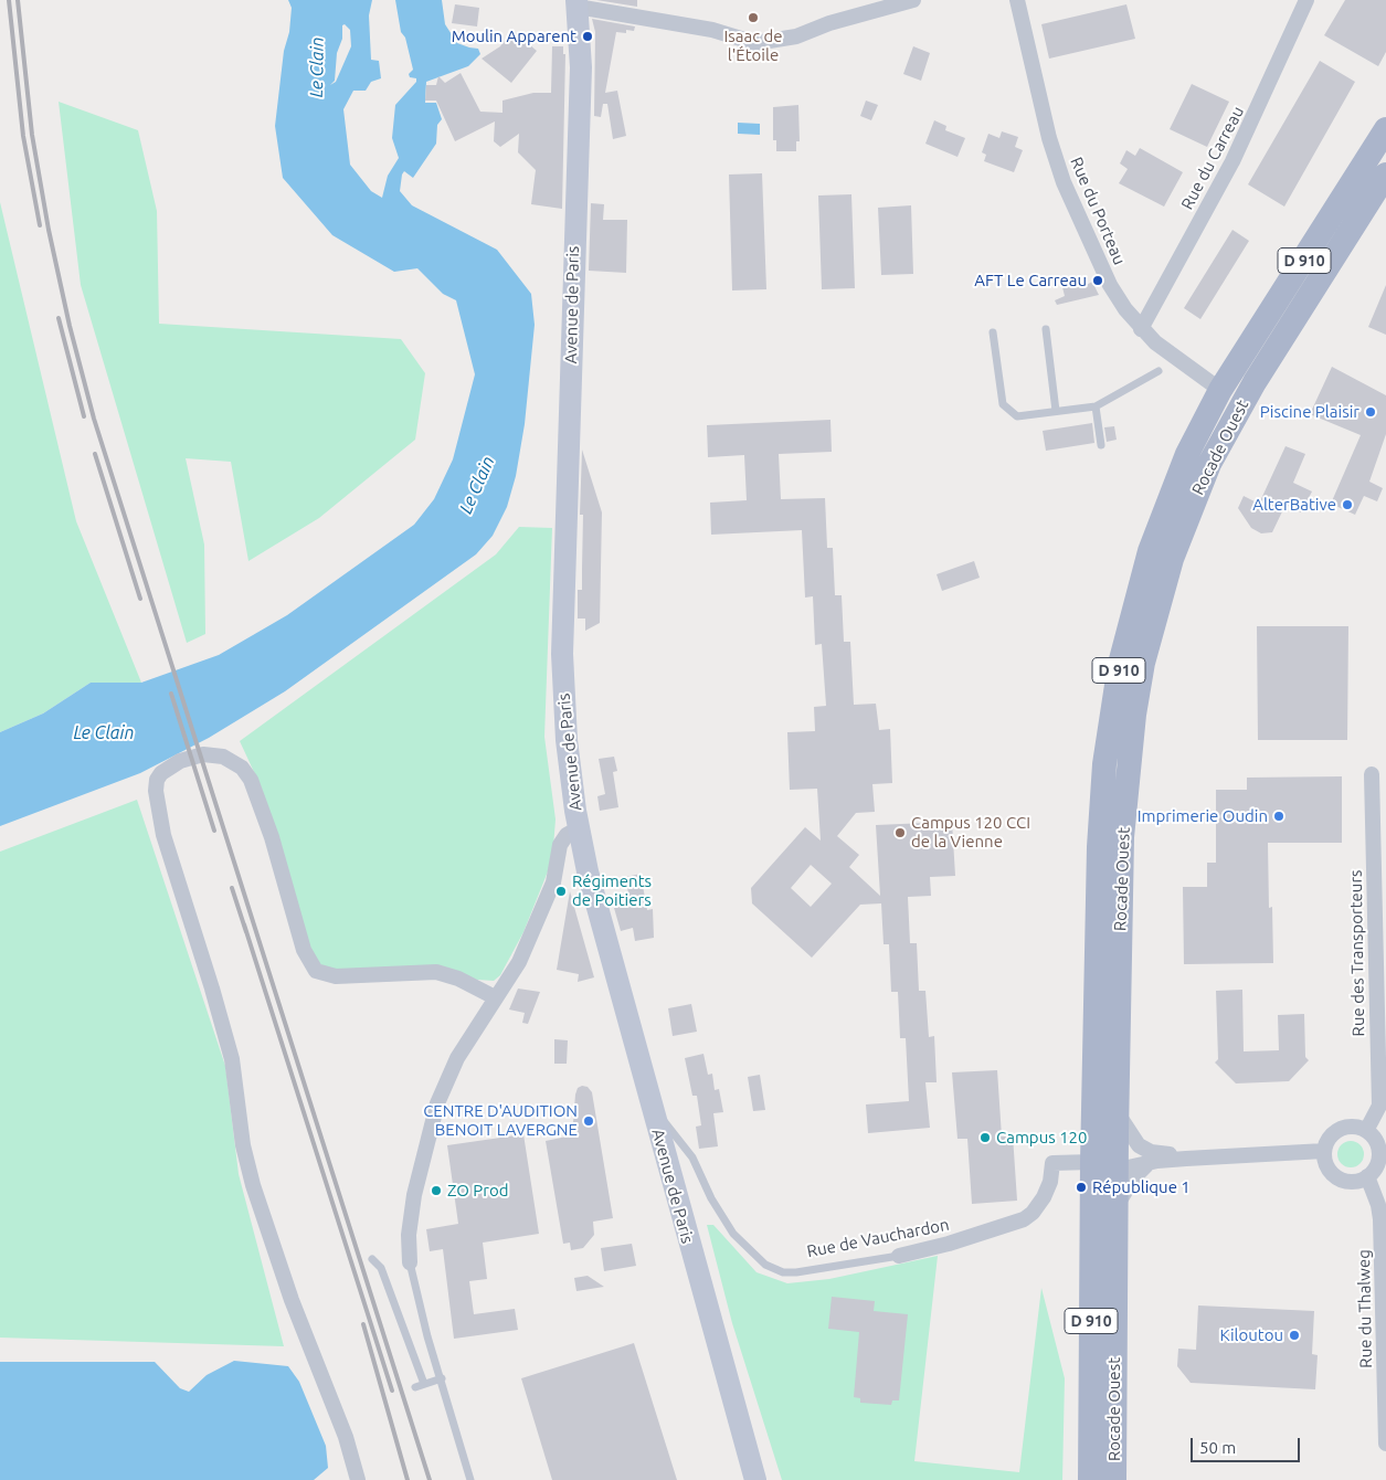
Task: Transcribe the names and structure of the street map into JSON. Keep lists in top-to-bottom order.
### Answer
{
  "streets": {
    "main road": ["D 910", "Avenue de Paris", "Rocade Ouest"],
    "street": [
      "Rue du Carreau",
      "Rue du Porteau",
      "Rue des Transporteurs",
      "Rue de Vauchardon",
      "Rue du Thalweg"
    ]
  },
  "crossings": [
    ["Rue du Carreau", "Rue du Porteau"],
    ["Rue du Porteau", "D 910"],
    ["D 910", "Rocade Ouest"],
    ["D 910", "Rue de Vauchardon"],
    ["Avenue de Paris", "Rue de Vauchardon"],
    ["Rocade Ouest", "Rue de Vauchardon"],
    ["Rue des Transporteurs", "Rue du Thalweg"]
  ],
  "water": ["Le Clain"],
  "places": [
    "Isaac de l'Étoile",
    "Moulin Apparent",
    "AFT Le Carreau",
    "Piscine Plaisir",
    "AlterBative",
    "Imprimerie Oudin",
    "Campus 120 CCI de la Vienne",
    "Régiments de Poitiers",
    "CENTRE D'AUDITION BENOIT LAVERGNE",
    "Campus 120",
    "République 1",
    "ZO Prod",
    "Kiloutou"
  ],
  "scale_bar": "50 m"
}
